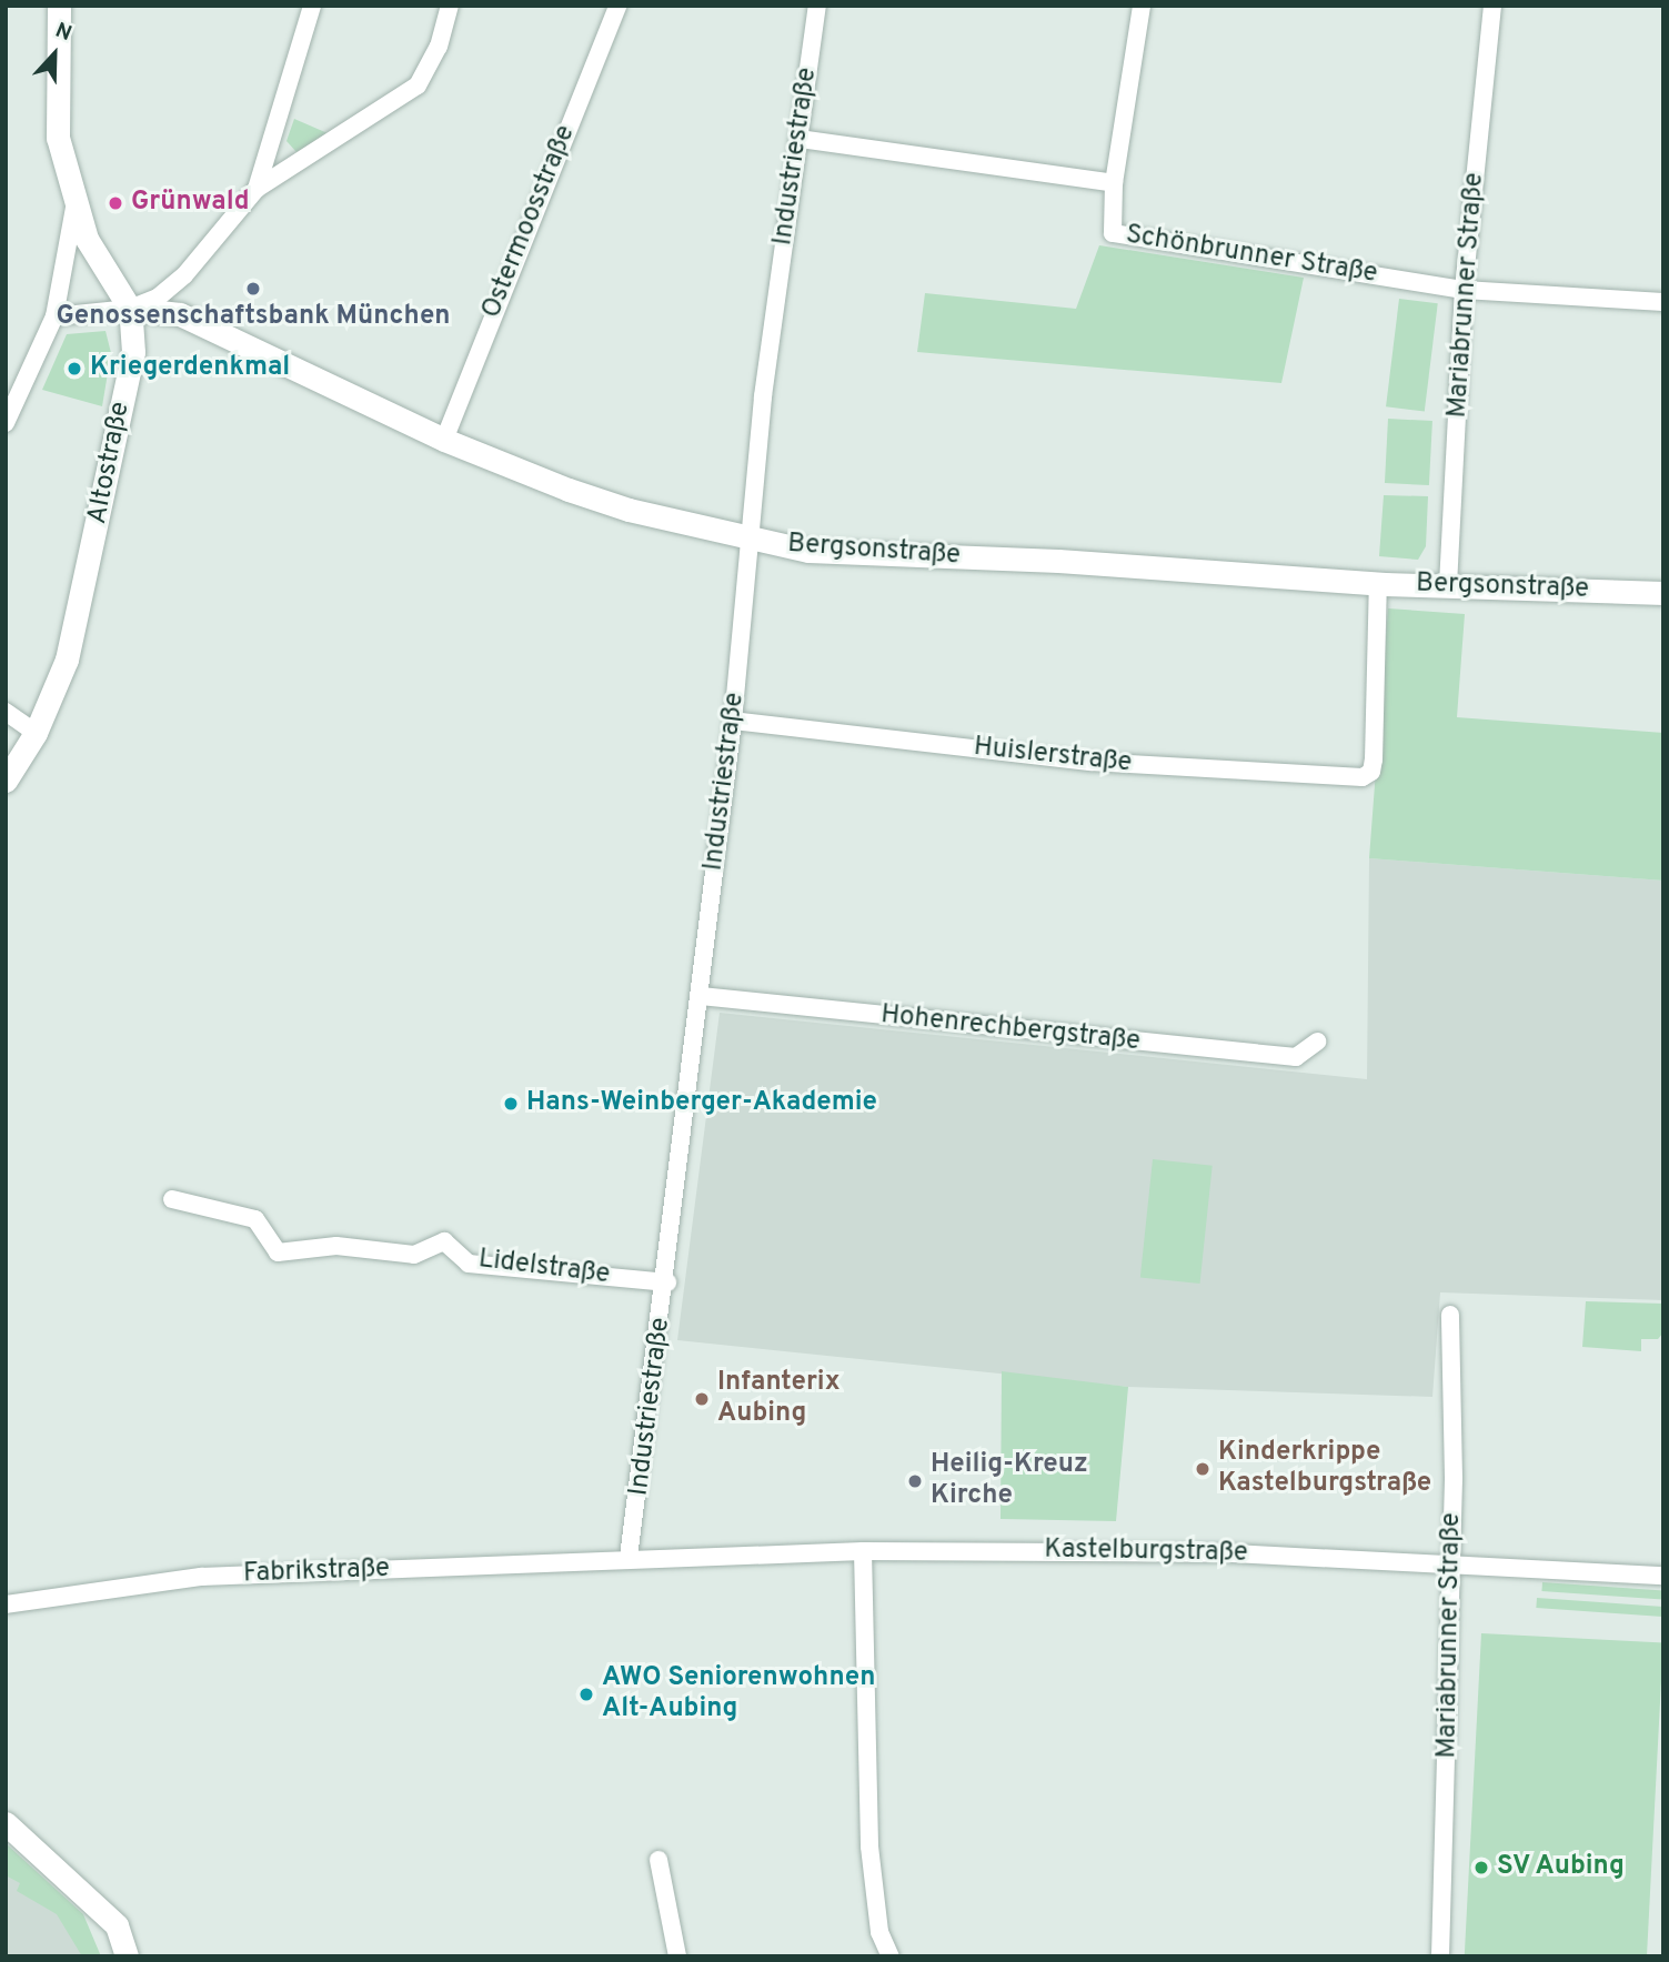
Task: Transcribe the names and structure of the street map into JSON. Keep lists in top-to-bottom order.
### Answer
{
  "streets": {
    "street": [
      "Industriestraße",
      "Ostermoosstraße",
      "Schönbrunner Straße",
      "Mariabrunner Straße",
      "Altostraße",
      "Bergsonstraße",
      "Huislerstraße",
      "Hohenrechbergstraße",
      "Lidelstraße",
      "Kastelburgstraße",
      "Fabrikstraße"
    ]
  },
  "crossings": [
    ["Industriestraße", "Schönbrunner Straße"],
    ["Industriestraße", "Bergsonstraße"],
    ["Industriestraße", "Huislerstraße"],
    ["Industriestraße", "Hohenrechbergstraße"],
    ["Industriestraße", "Lidelstraße"],
    ["Industriestraße", "Kastelburgstraße"],
    ["Industriestraße", "Fabrikstraße"],
    ["Ostermoosstraße", "Bergsonstraße"],
    ["Schönbrunner Straße", "Mariabrunner Straße"],
    ["Mariabrunner Straße", "Bergsonstraße"],
    ["Mariabrunner Straße", "Kastelburgstraße"],
    ["Altostraße", "Bergsonstraße"],
    ["Bergsonstraße", "Huislerstraße"],
    ["Kastelburgstraße", "Fabrikstraße"]
  ],
  "places": [
    "Grünwald",
    "Genossenschaftsbank München",
    "Kriegerdenkmal",
    "Hans-Weinberger-Akademie",
    "Infanterix Aubing",
    "Kinderkrippe Kastelburgstraße",
    "Heilig-Kreuz Kirche",
    "AWO Seniorenwohnen Alt-Aubing",
    "SV Aubing"
  ],
  "north": "top"
}
